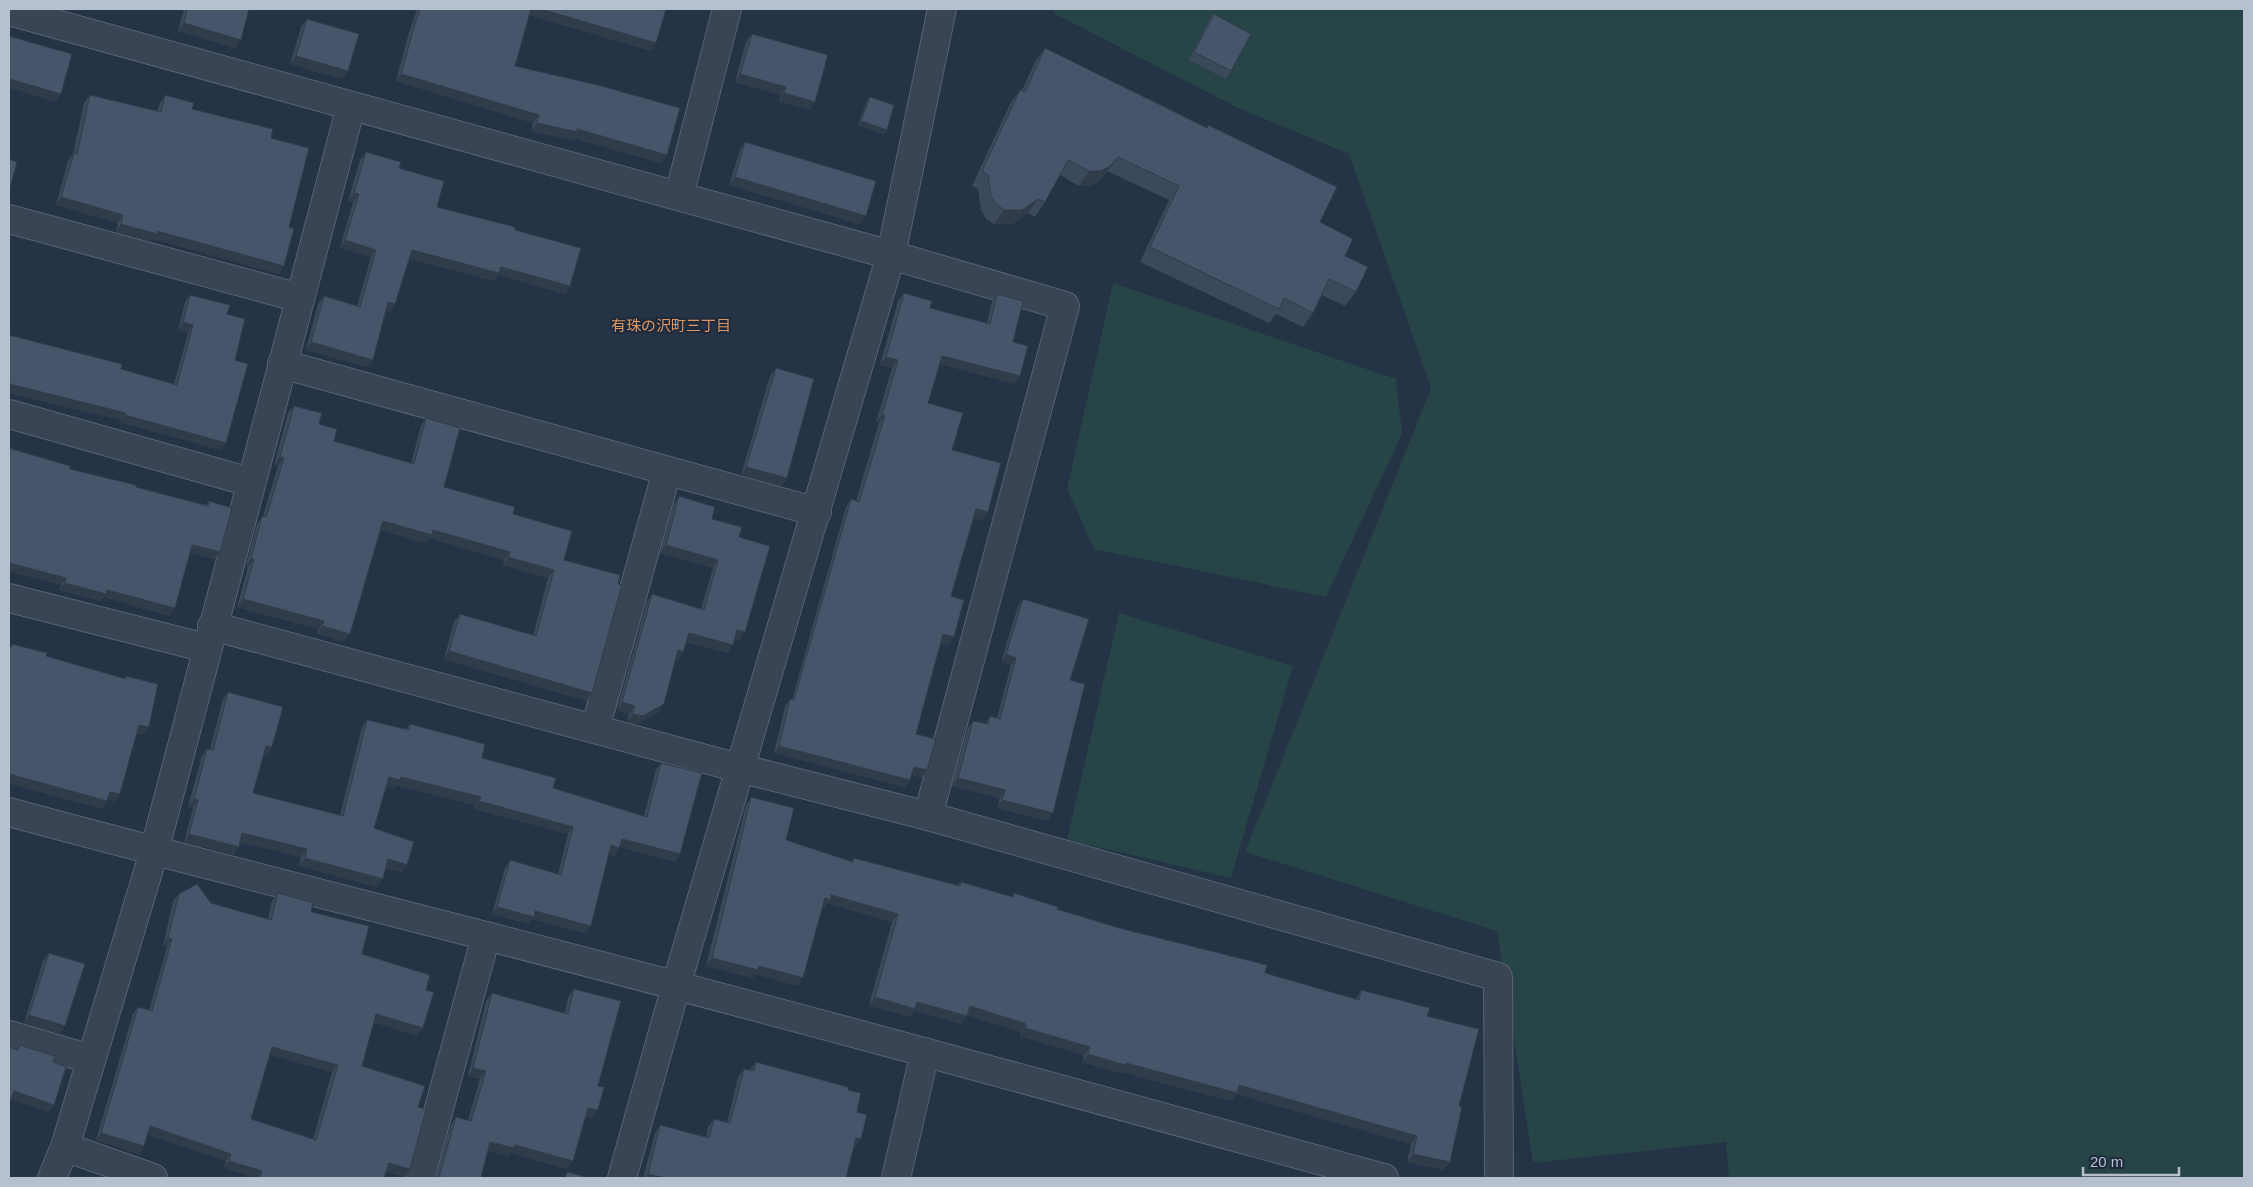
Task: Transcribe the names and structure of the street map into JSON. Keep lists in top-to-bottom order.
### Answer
{
  "districts": ["有珠の沢町三丁目"],
  "scale_bar": "20 m"
}
